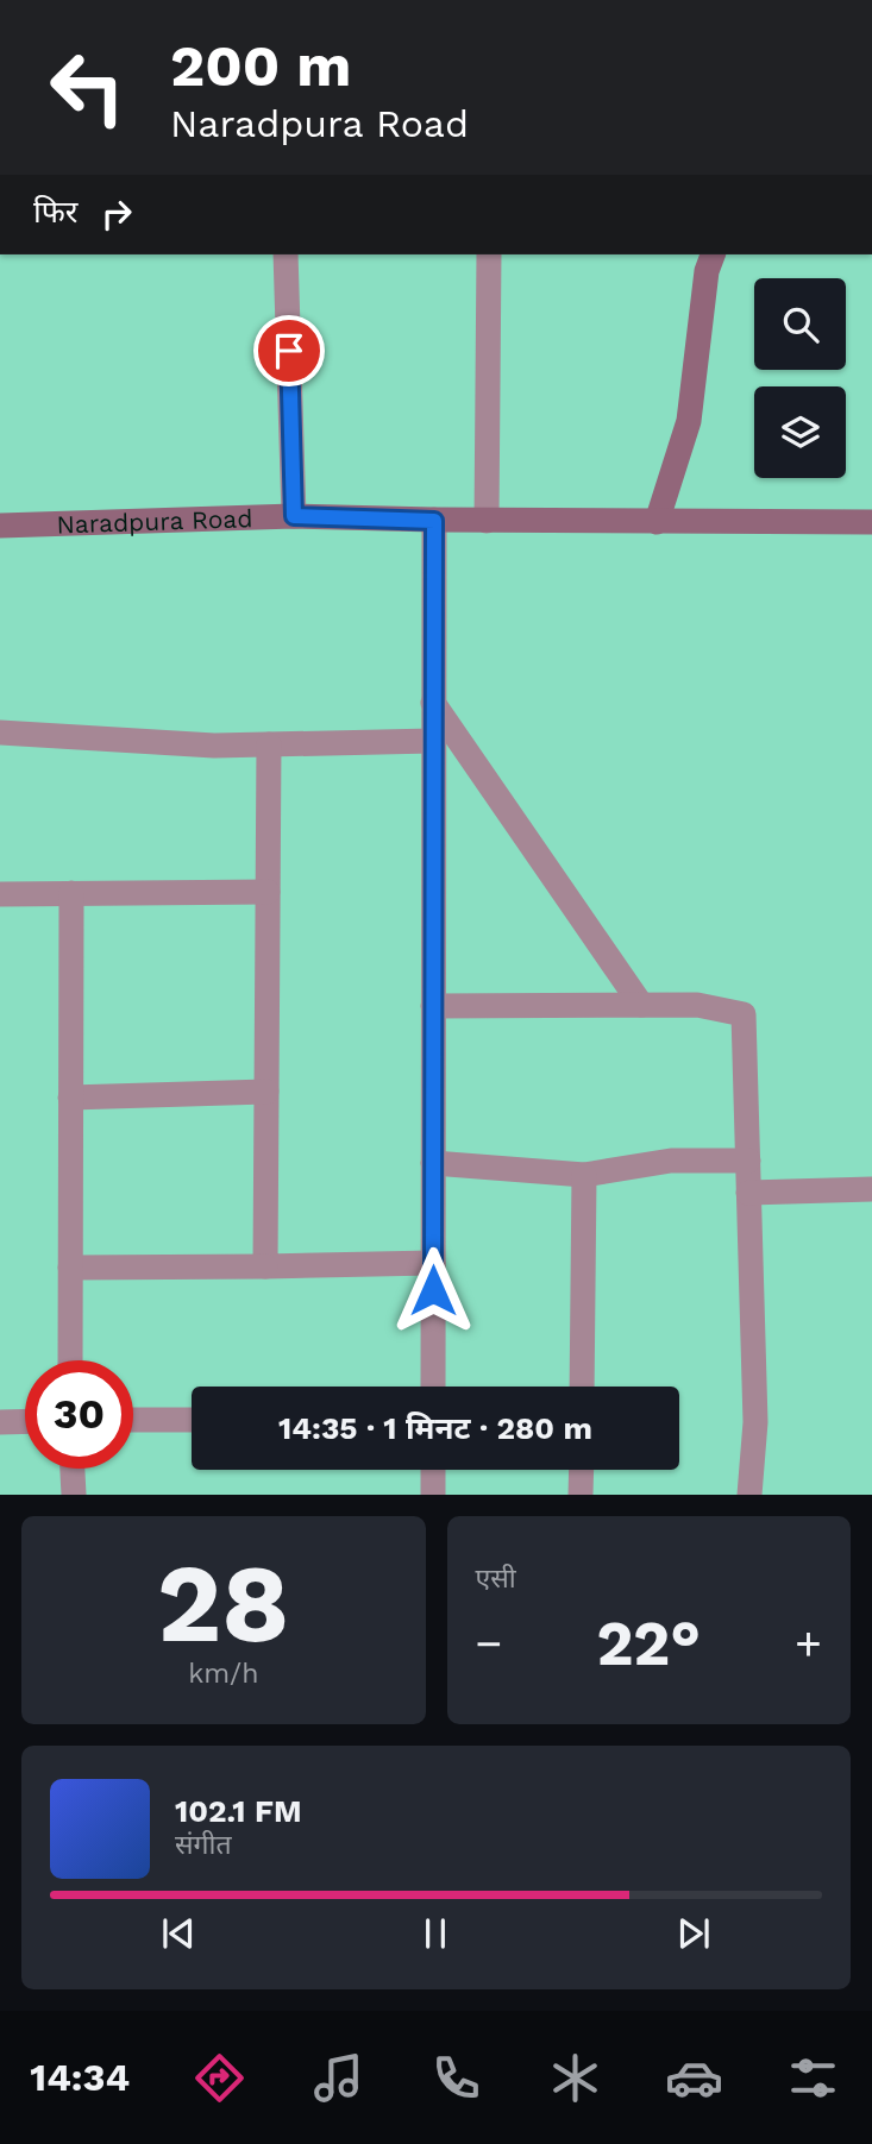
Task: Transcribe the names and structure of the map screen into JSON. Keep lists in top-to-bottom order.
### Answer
{
  "streets": {
    "street": ["Naradpura Road"]
  },
  "page": {
    "turn": ["200 m", "Naradpura Road"],
    "then": "फिर",
    "limit": "30",
    "trip": "14:35 · 1 मिनट · 280 m",
    "tile": [
      ["28", "km/h"],
      "एसी"
    ],
    "heat": ["−", "22°", "+"],
    "song": ["102.1 FM", "संगीत"],
    "tabs": "14:34"
  }
}
